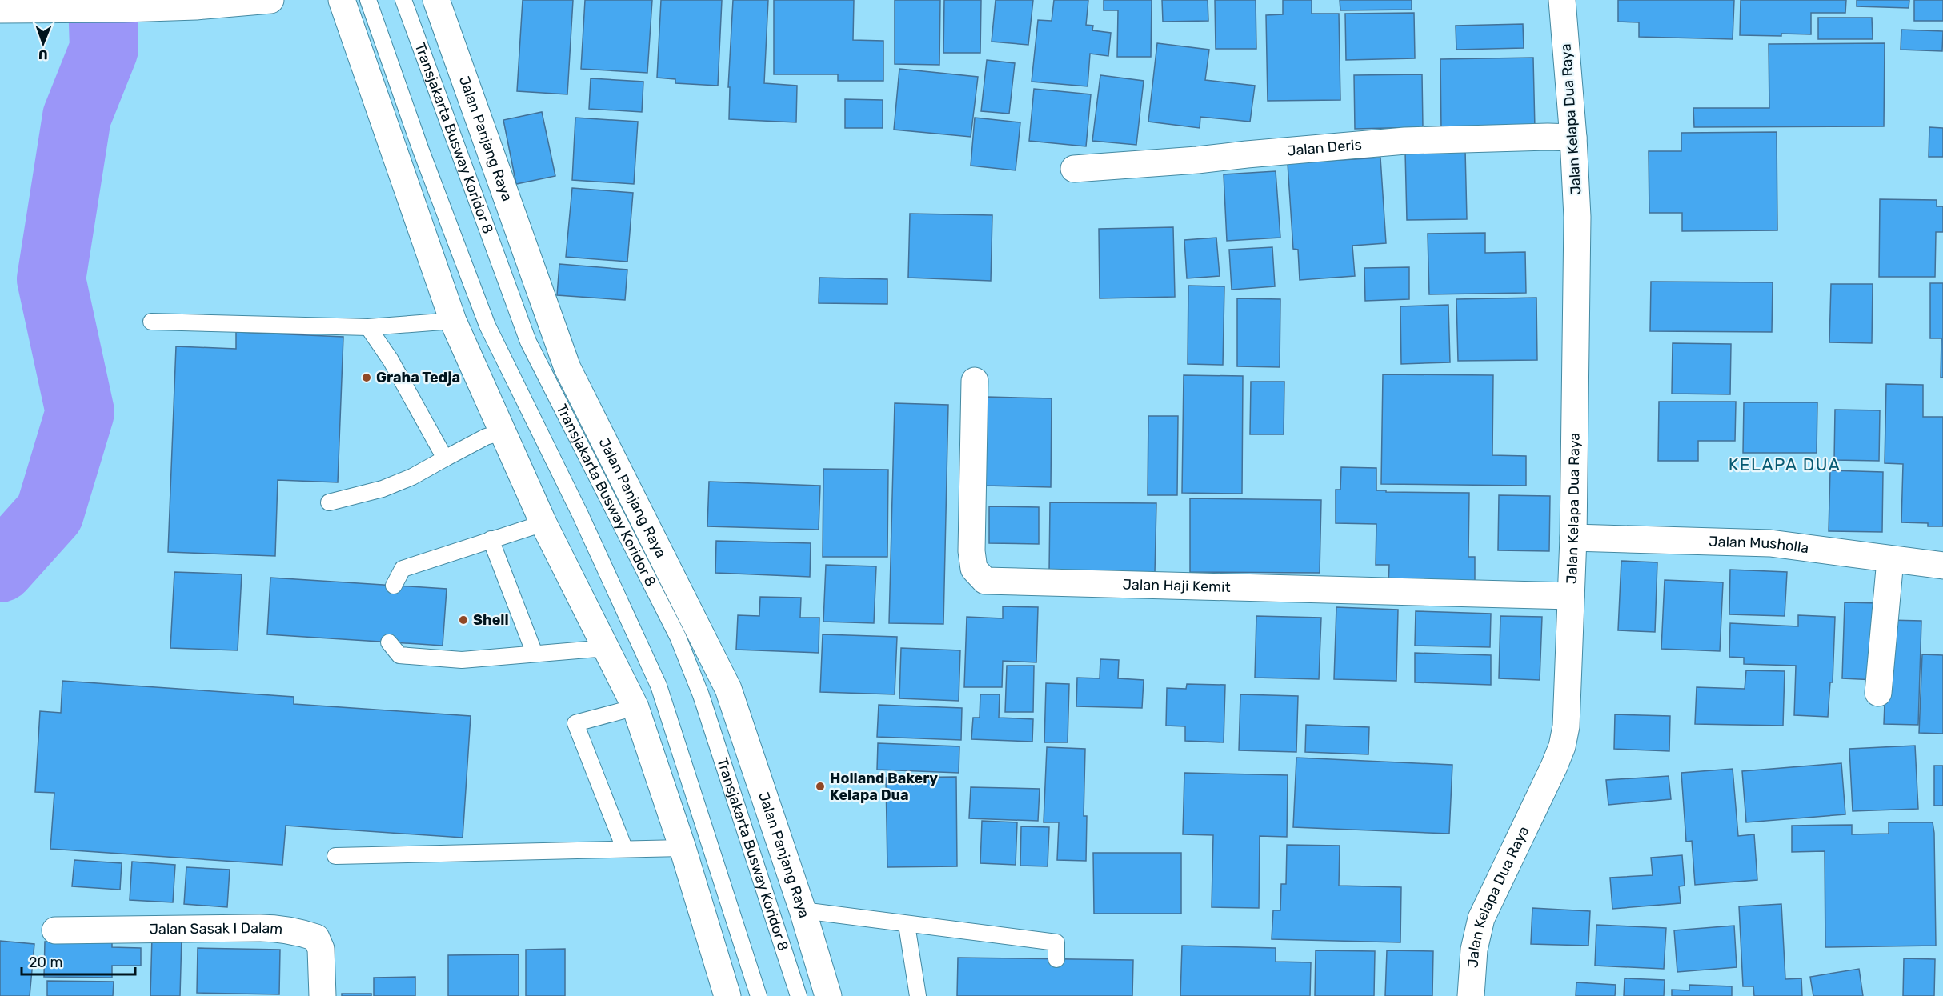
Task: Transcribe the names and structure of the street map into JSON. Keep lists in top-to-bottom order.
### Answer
{
  "streets": {
    "street": [
      "Jalan Kelapa Dua Raya",
      "Jalan Panjang Raya",
      "Jalan Deris",
      "Jalan Musholla",
      "Jalan Haji Kemit",
      "Jalan Sasak I Dalam"
    ],
    "lane": ["Transjakarta Busway Koridor 8"]
  },
  "crossings": [
    ["Jalan Kelapa Dua Raya", "Jalan Deris"],
    ["Jalan Kelapa Dua Raya", "Jalan Musholla"],
    ["Jalan Kelapa Dua Raya", "Jalan Haji Kemit"]
  ],
  "districts": ["KELAPA DUA"],
  "places": ["Graha Tedja", "Shell", "Holland Bakery Kelapa Dua"],
  "scale_bar": "20 m",
  "north": "bottom"
}
